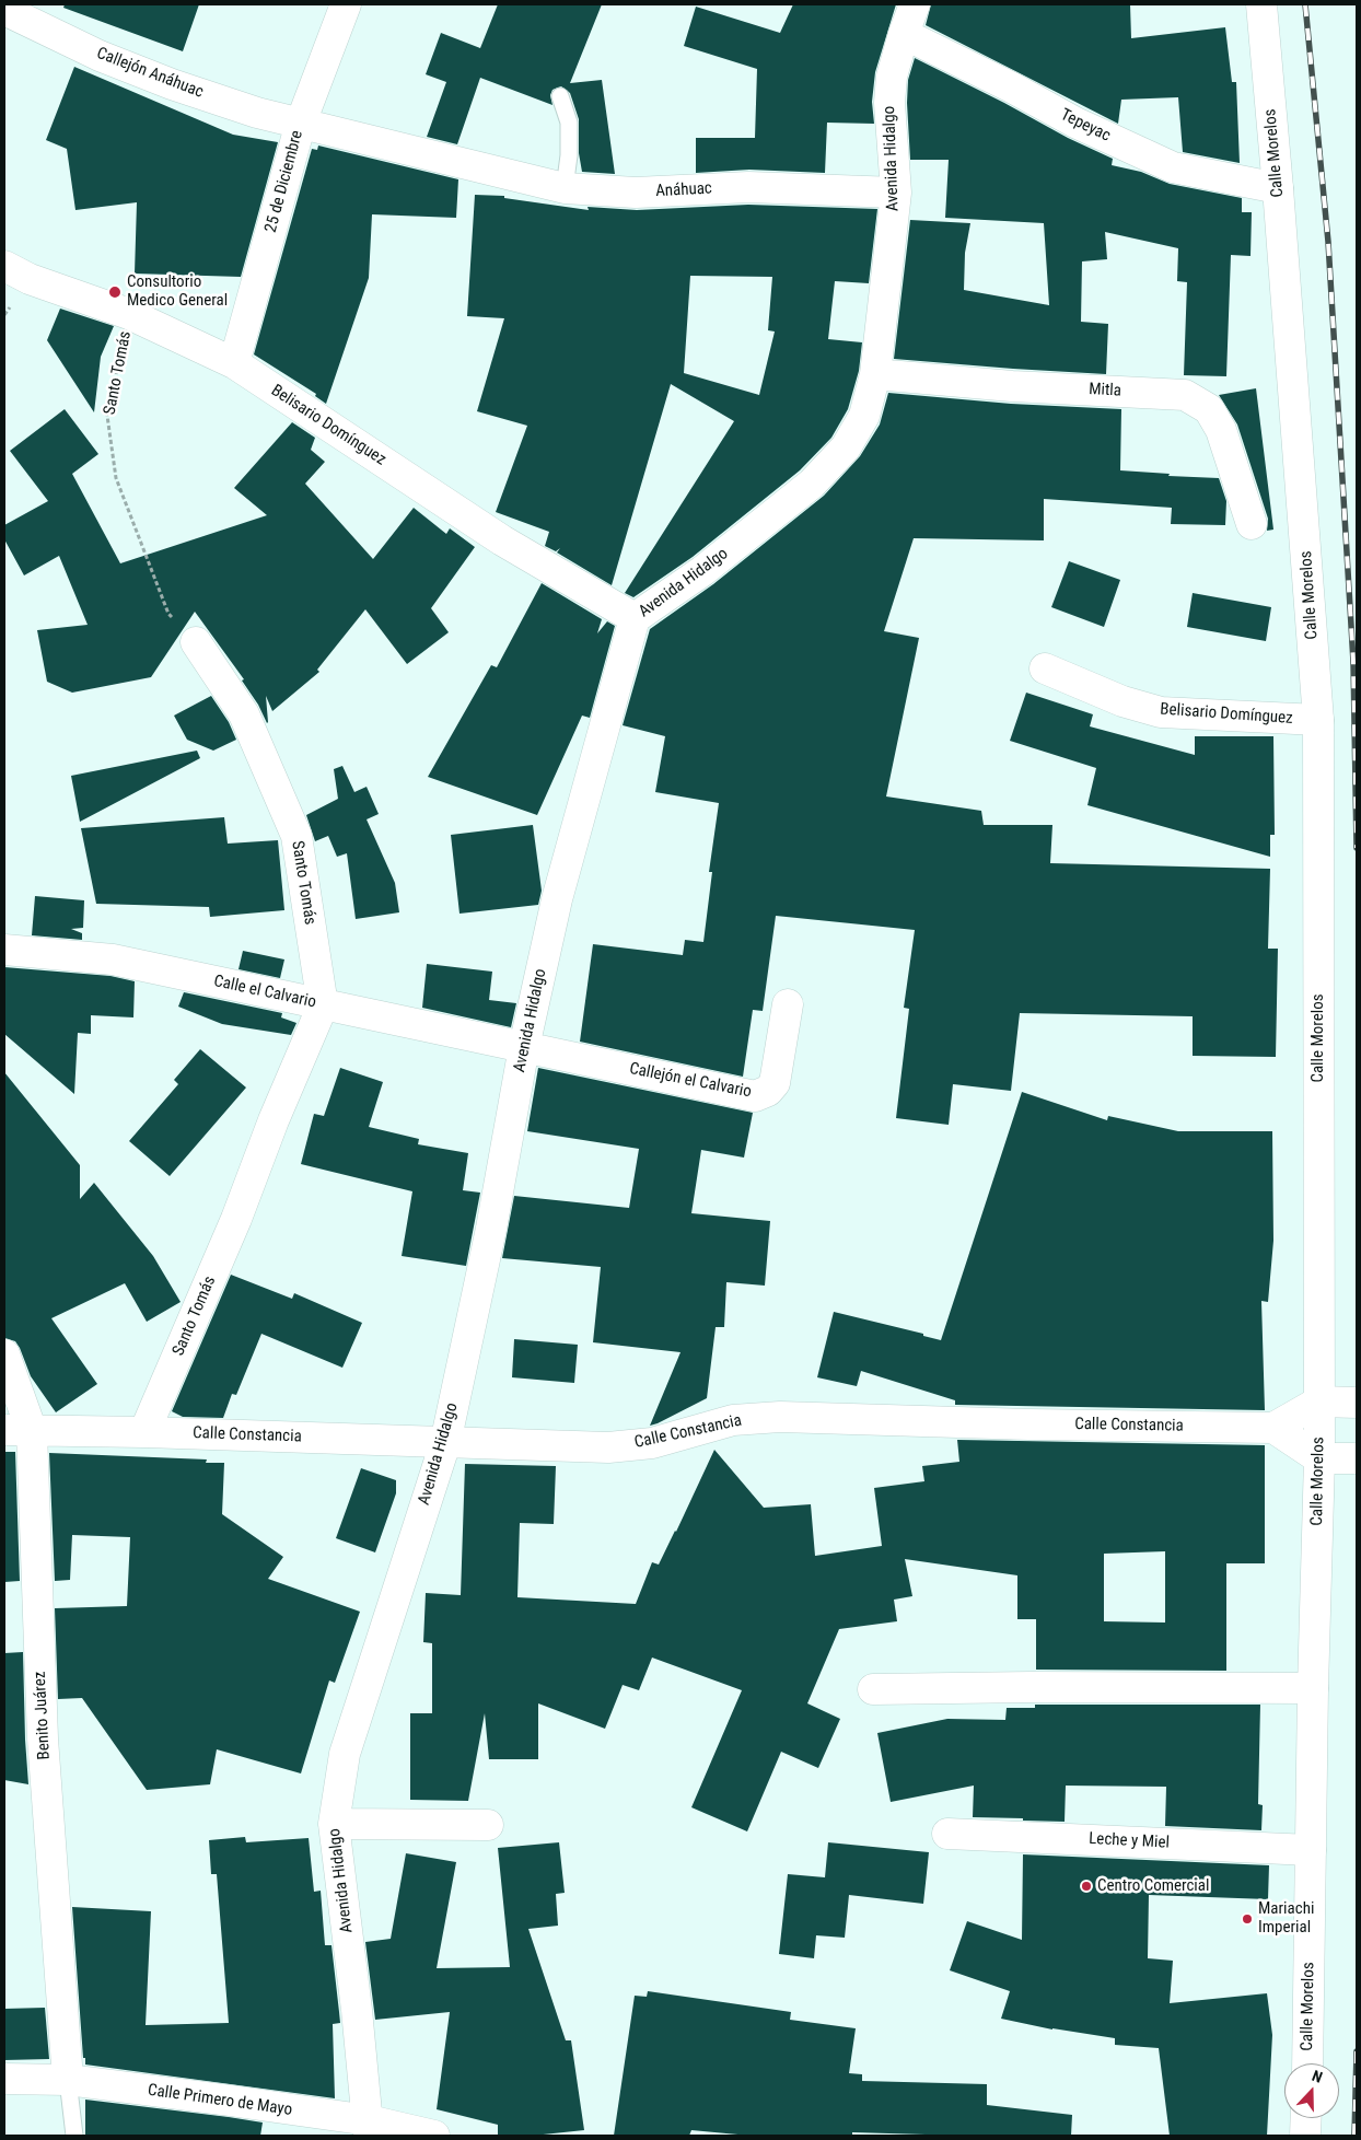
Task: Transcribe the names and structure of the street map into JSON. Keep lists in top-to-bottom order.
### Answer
{
  "streets": {
    "street": [
      "Callejón Anáhuac",
      "Tepeyac",
      "Calle Morelos",
      "Avenida Hidalgo",
      "25 de Diciembre",
      "Anáhuac",
      "Santo Tomás",
      "Mitla",
      "Belisario Domínguez",
      "Calle el Calvario",
      "Callejón el Calvario",
      "Calle Constancia",
      "Benito Juárez",
      "Leche y Miel",
      "Calle Primero de Mayo"
    ]
  },
  "crossings": [
    ["Callejón Anáhuac", "25 de Diciembre"],
    ["Callejón Anáhuac", "Anáhuac"],
    ["Tepeyac", "Calle Morelos"],
    ["Tepeyac", "Avenida Hidalgo"],
    ["Calle Morelos", "Belisario Domínguez"],
    ["Calle Morelos", "Leche y Miel"],
    ["Avenida Hidalgo", "Anáhuac"],
    ["Avenida Hidalgo", "Mitla"],
    ["Avenida Hidalgo", "Belisario Domínguez"],
    ["Avenida Hidalgo", "Calle el Calvario"],
    ["Avenida Hidalgo", "Callejón el Calvario"],
    ["Avenida Hidalgo", "Calle Constancia"],
    ["Avenida Hidalgo", "Calle Primero de Mayo"],
    ["25 de Diciembre", "Belisario Domínguez"],
    ["Santo Tomás", "Belisario Domínguez"],
    ["Santo Tomás", "Calle el Calvario"],
    ["Santo Tomás", "Calle Constancia"],
    ["Calle el Calvario", "Callejón el Calvario"],
    ["Calle Constancia", "Benito Juárez"],
    ["Benito Juárez", "Calle Primero de Mayo"]
  ],
  "places": ["Consultorio Medico General", "Centro Comercial", "Mariachi Imperial"],
  "north": "top"
}
